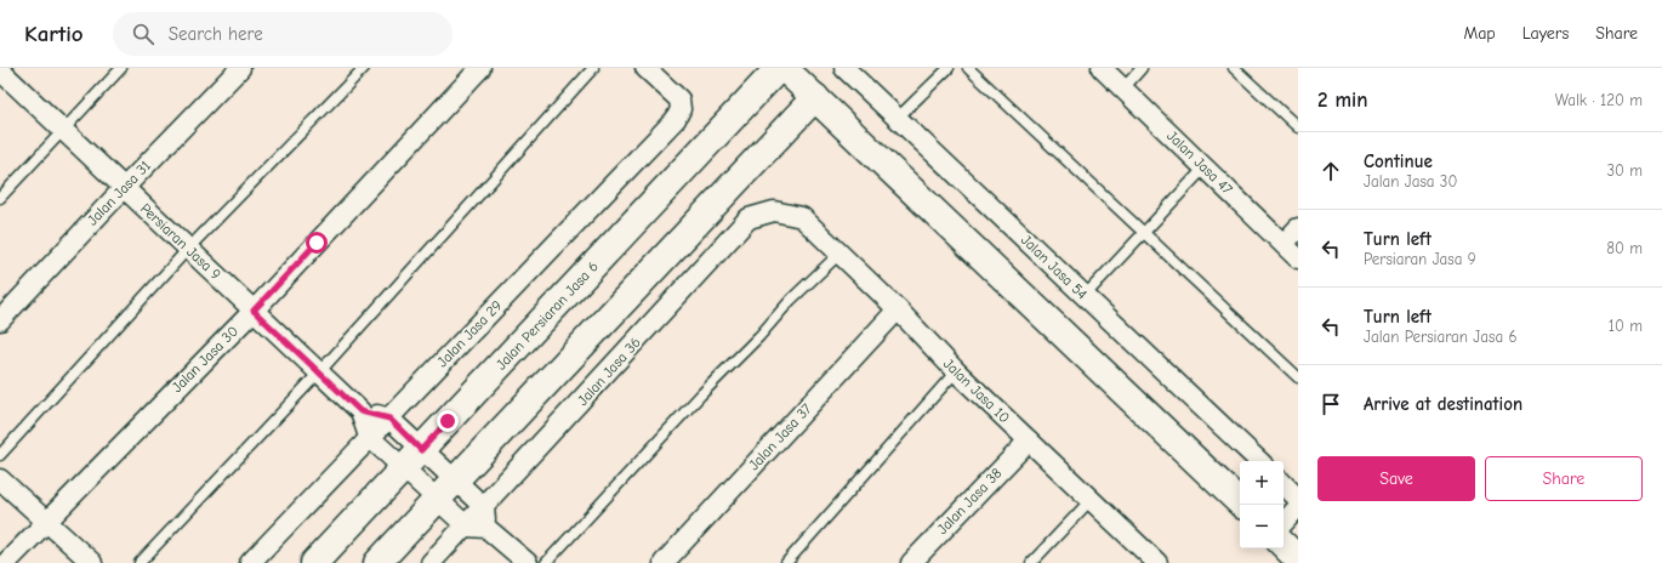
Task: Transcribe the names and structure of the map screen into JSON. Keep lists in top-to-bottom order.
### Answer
{
  "streets": {
    "street": [
      "Jalan Jasa 47",
      "Jalan Jasa 31",
      "Persiaran Jasa 9",
      "Jalan Jasa 54",
      "Jalan Persiaran Jasa 6",
      "Jalan Jasa 29",
      "Jalan Jasa 30",
      "Jalan Jasa 36",
      "Jalan Jasa 10",
      "Jalan Jasa 37",
      "Jalan Jasa 38"
    ]
  },
  "crossings": [
    ["Jalan Jasa 31", "Persiaran Jasa 9"],
    ["Persiaran Jasa 9", "Jalan Persiaran Jasa 6"],
    ["Persiaran Jasa 9", "Jalan Jasa 29"],
    ["Persiaran Jasa 9", "Jalan Jasa 30"],
    ["Jalan Jasa 36", "Jalan Jasa 10"],
    ["Jalan Jasa 10", "Jalan Jasa 37"],
    ["Jalan Jasa 10", "Jalan Jasa 38"]
  ],
  "page": {
    "header": "Kartio",
    "search": "Search here",
    "nav": ["Map", "Layers", "Share"],
    "heading": ["2 min", "Walk · 120 m"],
    "list": [
      ["Continue", "Jalan Jasa 30", "30 m"],
      ["Turn left", "Persiaran Jasa 9", "80 m"],
      ["Turn left", "Jalan Persiaran Jasa 6", "10 m"],
      "Arrive at destination"
    ],
    "buttons": ["Save", "Share"],
    "map_buttons": ["+", "−"]
  }
}
